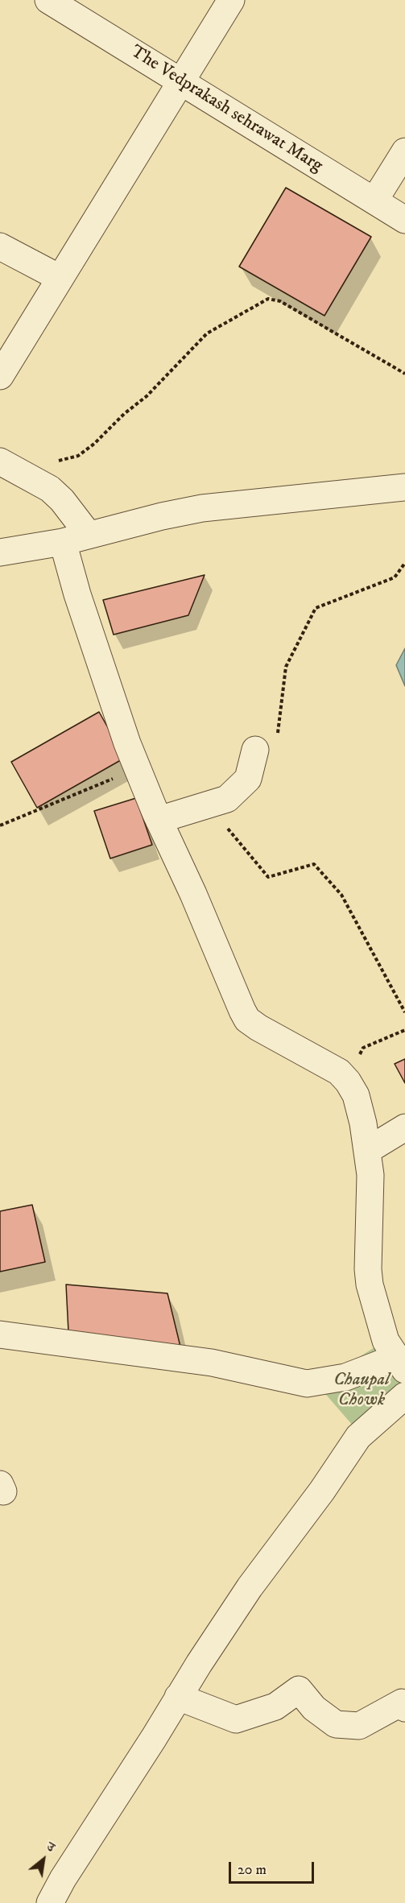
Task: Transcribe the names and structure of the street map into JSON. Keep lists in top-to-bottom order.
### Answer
{
  "streets": {
    "street": ["The Vedprakash sehrawat Marg"]
  },
  "parks": ["Chaupal Chowk"],
  "scale_bar": "20 m",
  "north": "top right"
}
